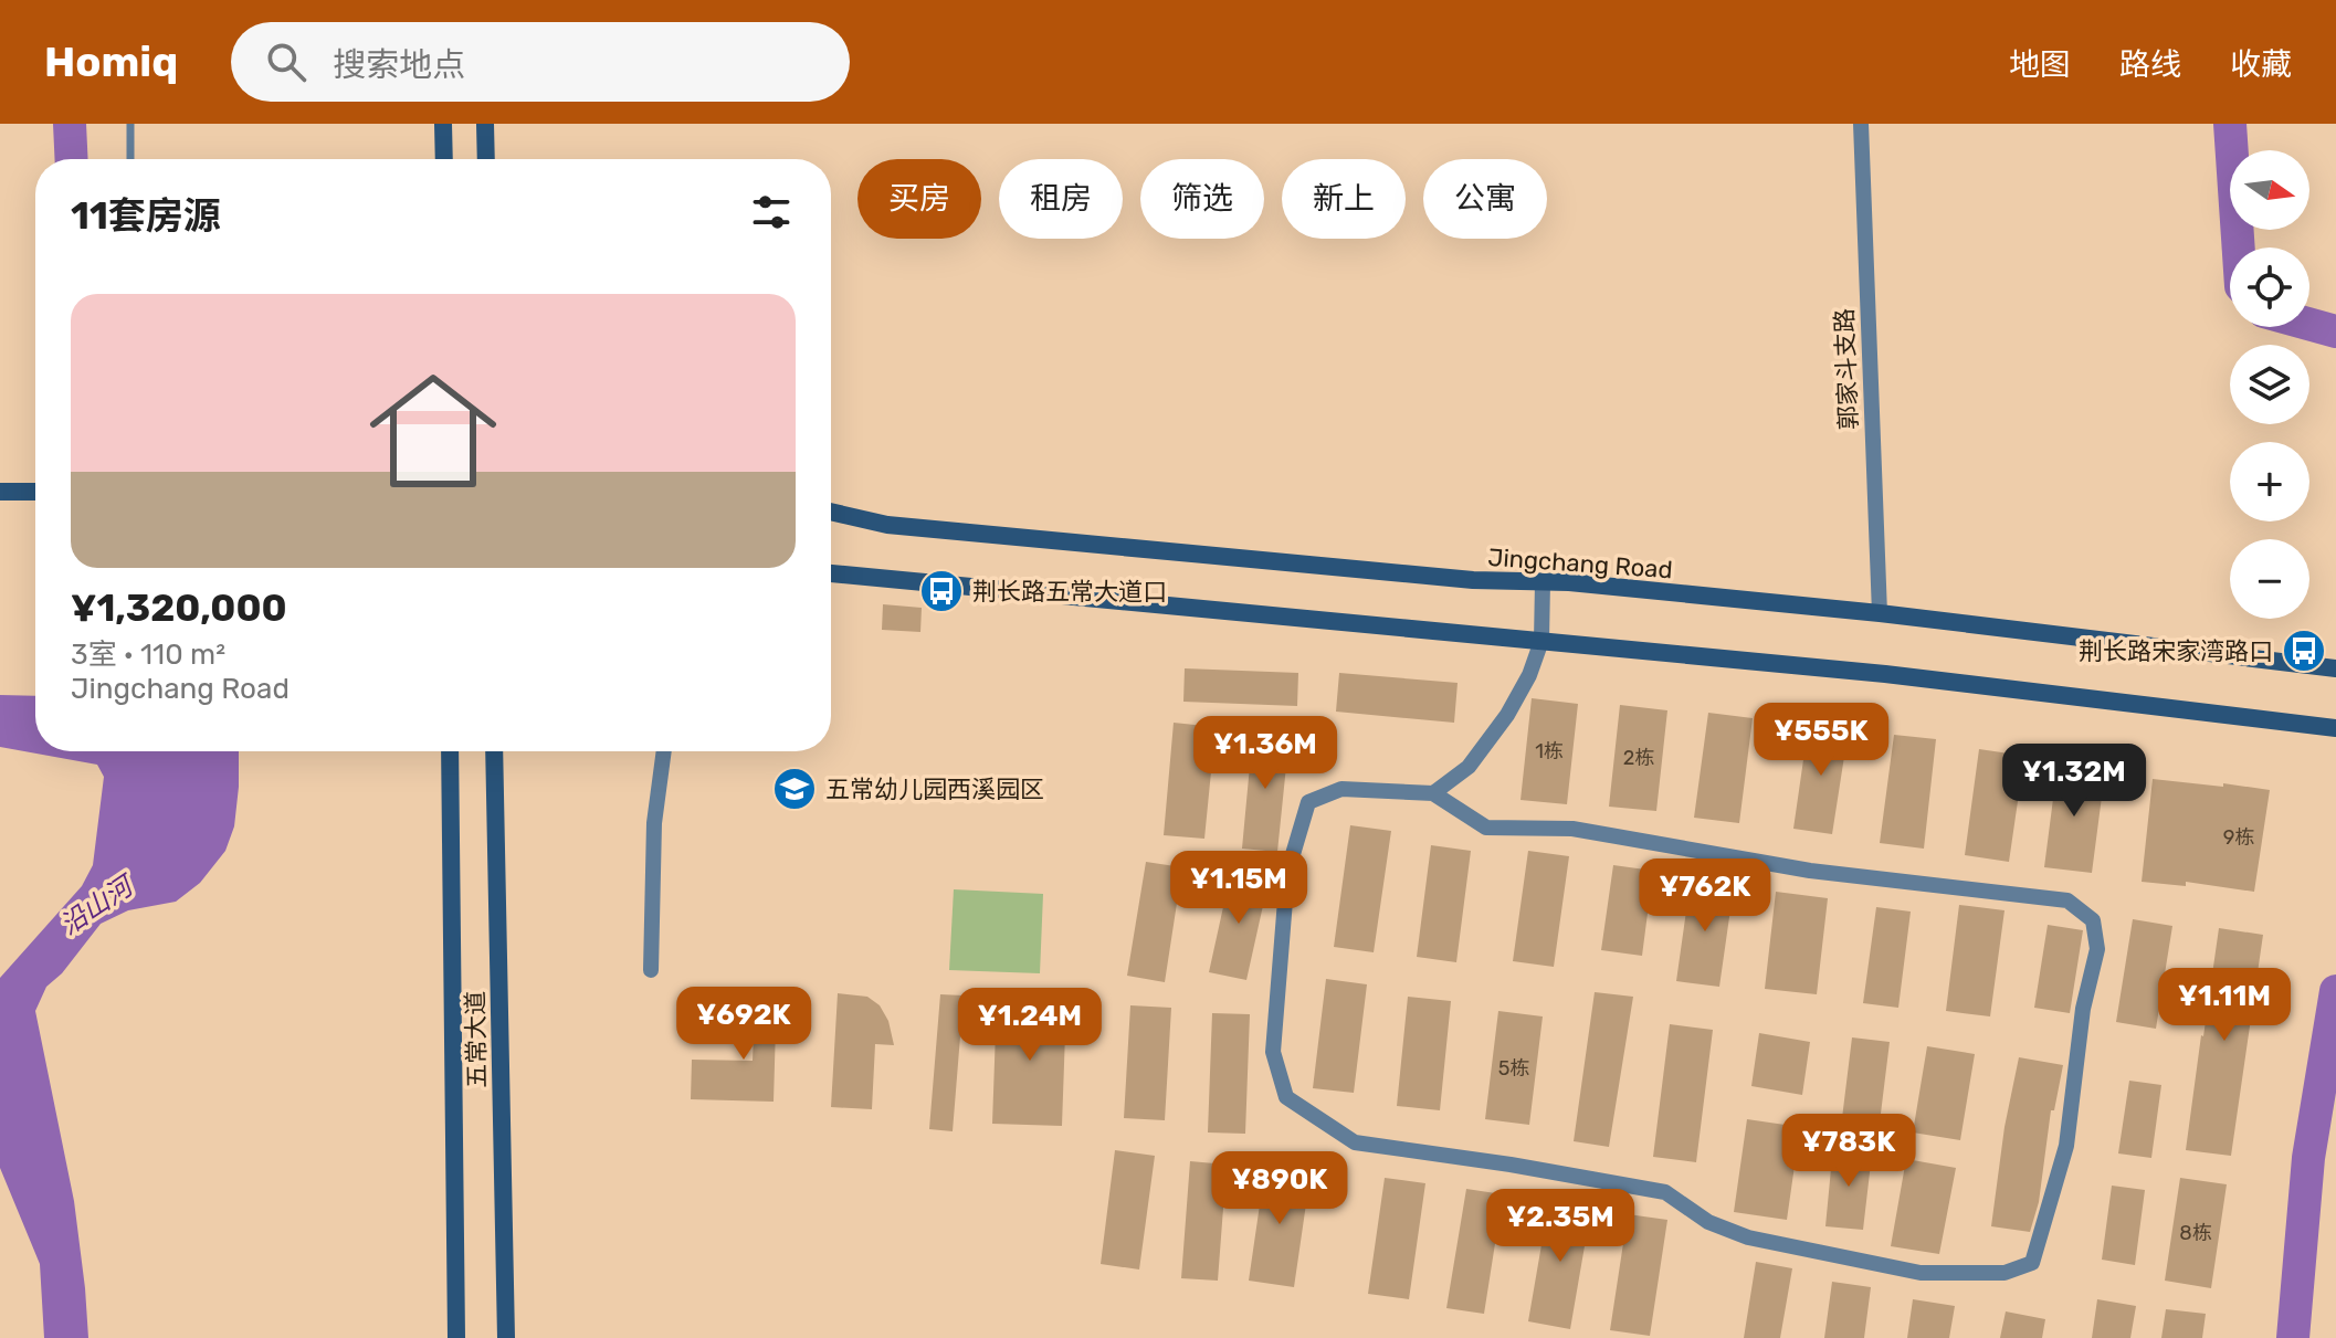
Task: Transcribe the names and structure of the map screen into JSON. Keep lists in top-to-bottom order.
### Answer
{
  "streets": {
    "main road": ["Jingchang Road", "五常大道"],
    "street": ["郭家斗支路"]
  },
  "crossings": [
    ["郭家斗支路", "Jingchang Road"]
  ],
  "water": ["沿山河"],
  "places": {
    "bus stop": ["荆长路五常大道口", "荆长路宋家湾路口"],
    "school or university": ["五常幼儿园西溪园区"]
  },
  "house_numbers": [
    "1栋",
    "2栋",
    "9栋",
    "5栋",
    "8栋"
  ],
  "north": "right",
  "page": {
    "header": "Homiq",
    "search": "搜索地点",
    "nav": ["地图", "路线", "收藏"],
    "map_buttons": ["+", "−"],
    "chip": [
      "买房",
      "租房",
      "筛选",
      "新上",
      "公寓"
    ],
    "heading": "11套房源",
    "list": [
      {
        "name": "¥1,320,000",
        "note": "3室 · 110 m² · Jingchang Road"
      }
    ],
    "price": [
      "¥555K",
      "¥1.36M",
      "¥1.32M",
      "¥1.15M",
      "¥762K",
      "¥1.11M",
      "¥692K",
      "¥1.24M",
      "¥783K",
      "¥890K",
      "¥2.35M"
    ]
  }
}
